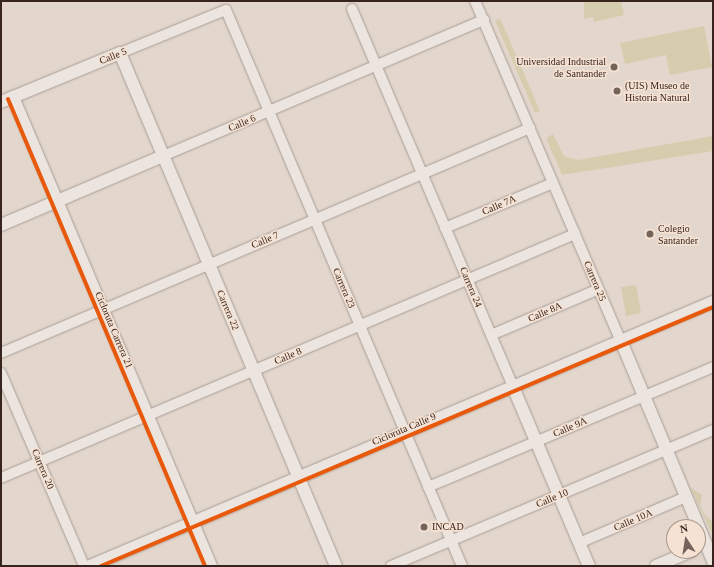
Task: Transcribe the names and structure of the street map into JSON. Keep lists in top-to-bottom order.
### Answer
{
  "streets": {
    "street": [
      "Calle 5",
      "Calle 6",
      "Calle 7A",
      "Calle 7",
      "Carrera 25",
      "Carrera 24",
      "Carrera 23",
      "Carrera 22",
      "Calle 8A",
      "Calle 8",
      "Calle 9A",
      "Carrera 20",
      "Calle 10",
      "Calle 10A"
    ],
    "cycle path": ["Cicloruta Carrera 21", "Cicloruta Calle 9"]
  },
  "crossings": [
    ["Calle 5", "Carrera 23"],
    ["Calle 5", "Carrera 22"],
    ["Calle 6", "Carrera 25"],
    ["Calle 6", "Carrera 24"],
    ["Calle 6", "Carrera 23"],
    ["Calle 6", "Carrera 22"],
    ["Calle 7A", "Carrera 25"],
    ["Calle 7A", "Carrera 24"],
    ["Calle 7", "Carrera 25"],
    ["Calle 7", "Carrera 24"],
    ["Calle 7", "Carrera 23"],
    ["Calle 7", "Carrera 22"],
    ["Carrera 25", "Calle 8A"],
    ["Carrera 25", "Calle 8"],
    ["Carrera 25", "Calle 9A"],
    ["Carrera 25", "Calle 10"],
    ["Carrera 25", "Calle 10A"],
    ["Carrera 24", "Calle 8A"],
    ["Carrera 24", "Calle 8"],
    ["Carrera 24", "Calle 9A"],
    ["Carrera 24", "Calle 10"],
    ["Carrera 24", "Calle 10A"],
    ["Carrera 23", "Calle 8"],
    ["Carrera 23", "Calle 9A"],
    ["Carrera 23", "Calle 10"],
    ["Carrera 22", "Calle 8"],
    ["Calle 8", "Carrera 20"]
  ],
  "places": [
    "Universidad Industrial de Santander",
    "(UIS) Museo de Historia Natural",
    "Colegio Santander",
    "INCAD"
  ],
  "north": "top"
}
